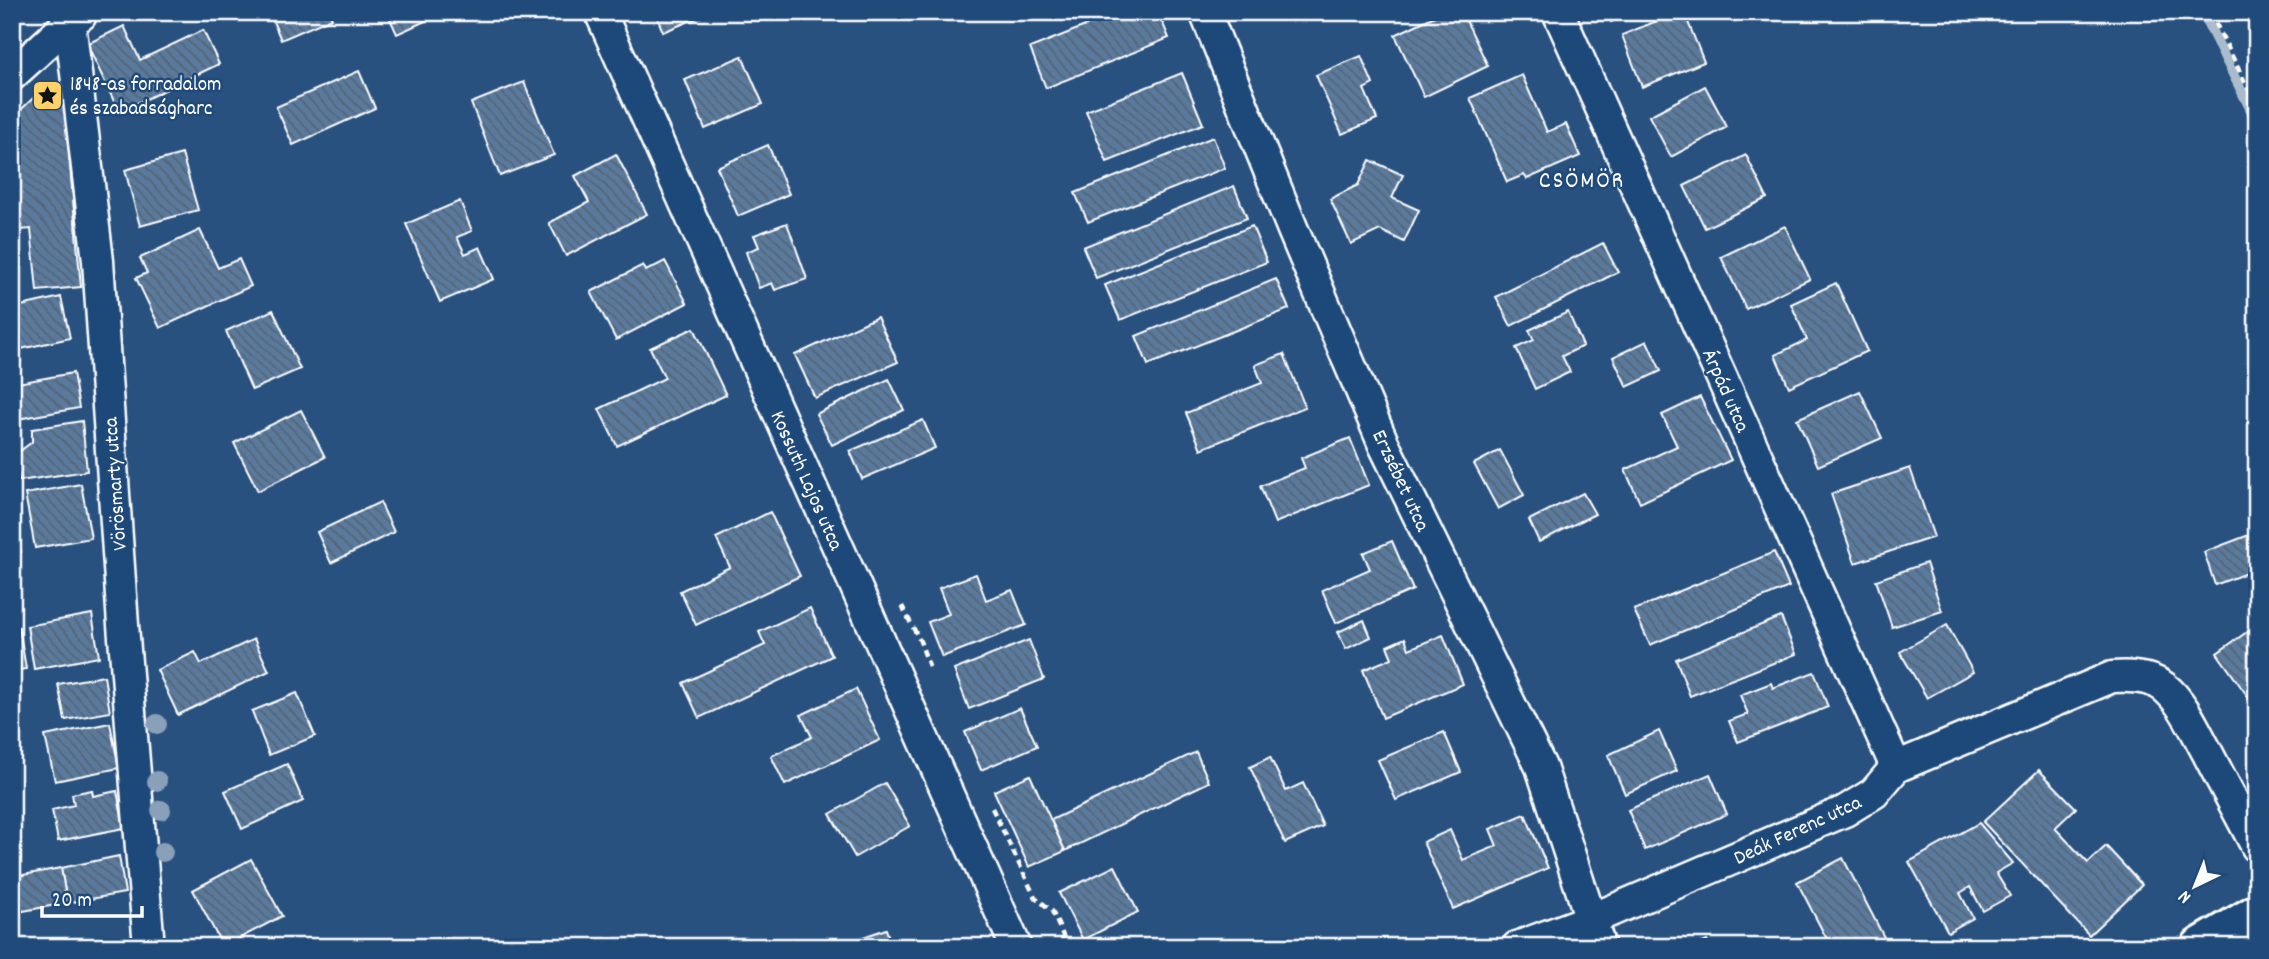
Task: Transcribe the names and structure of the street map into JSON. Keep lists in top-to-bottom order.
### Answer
{
  "streets": {
    "street": [
      "Árpád utca",
      "Kossuth Lajos utca",
      "Erzsébet utca",
      "Vörösmarty utca",
      "Deák Ferenc utca"
    ]
  },
  "crossings": [
    ["Árpád utca", "Deák Ferenc utca"],
    ["Erzsébet utca", "Deák Ferenc utca"]
  ],
  "districts": ["CSÖMÖR"],
  "places": {
    "place": ["1848-as forradalom és szabadságharc"]
  },
  "scale_bar": "20 m",
  "north": "bottom left"
}
